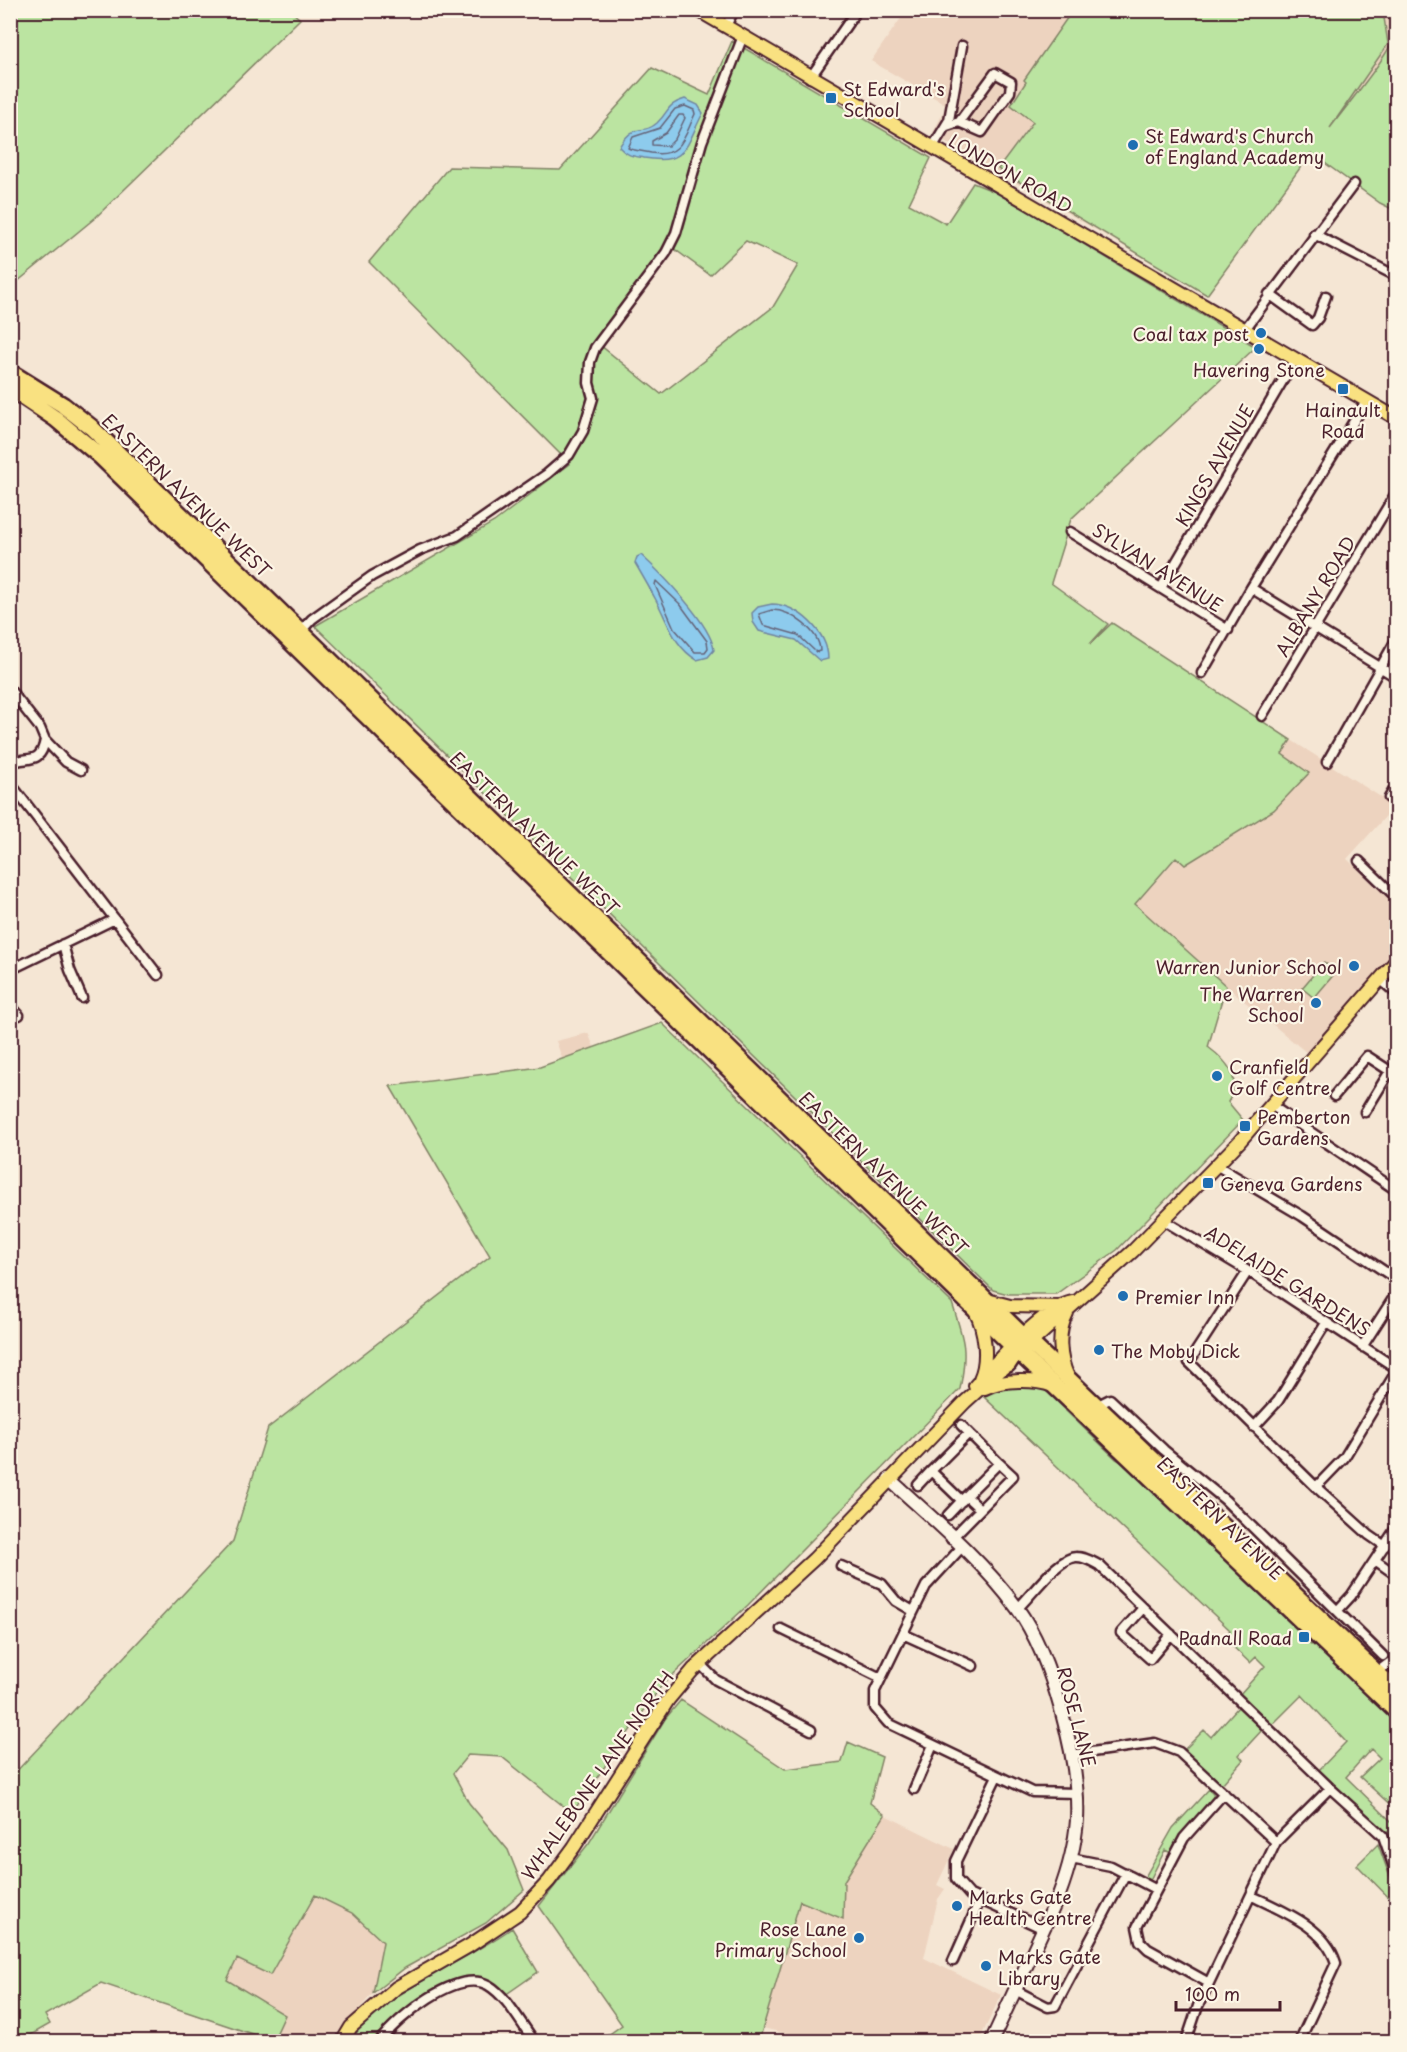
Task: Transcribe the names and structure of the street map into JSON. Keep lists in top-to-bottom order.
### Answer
{
  "streets": {
    "highway": ["EASTERN AVENUE WEST", "EASTERN AVENUE"],
    "main road": ["LONDON ROAD", "WHALEBONE LANE NORTH"],
    "street": [
      "KINGS AVENUE",
      "SYLVAN AVENUE",
      "ALBANY ROAD",
      "ADELAIDE GARDENS",
      "ROSE LANE"
    ]
  },
  "crossings": [
    ["LONDON ROAD", "KINGS AVENUE"],
    ["KINGS AVENUE", "SYLVAN AVENUE"],
    ["EASTERN AVENUE WEST", "EASTERN AVENUE"],
    ["EASTERN AVENUE WEST", "WHALEBONE LANE NORTH"],
    ["ADELAIDE GARDENS", "WHALEBONE LANE NORTH"],
    ["EASTERN AVENUE", "WHALEBONE LANE NORTH"],
    ["ROSE LANE", "WHALEBONE LANE NORTH"]
  ],
  "places": {
    "transit": [
      "St Edward's School",
      "Hainault Road",
      "Pemberton Gardens",
      "Geneva Gardens",
      "Padnall Road"
    ],
    "other": [
      "St Edward's Church of England Academy",
      "Coal tax post",
      "Havering Stone",
      "Warren Junior School",
      "The Warren School",
      "Cranfield Golf Centre",
      "Premier Inn",
      "The Moby Dick",
      "Marks Gate Health Centre",
      "Rose Lane Primary School",
      "Marks Gate Library"
    ]
  },
  "scale_bar": "100 m"
}
